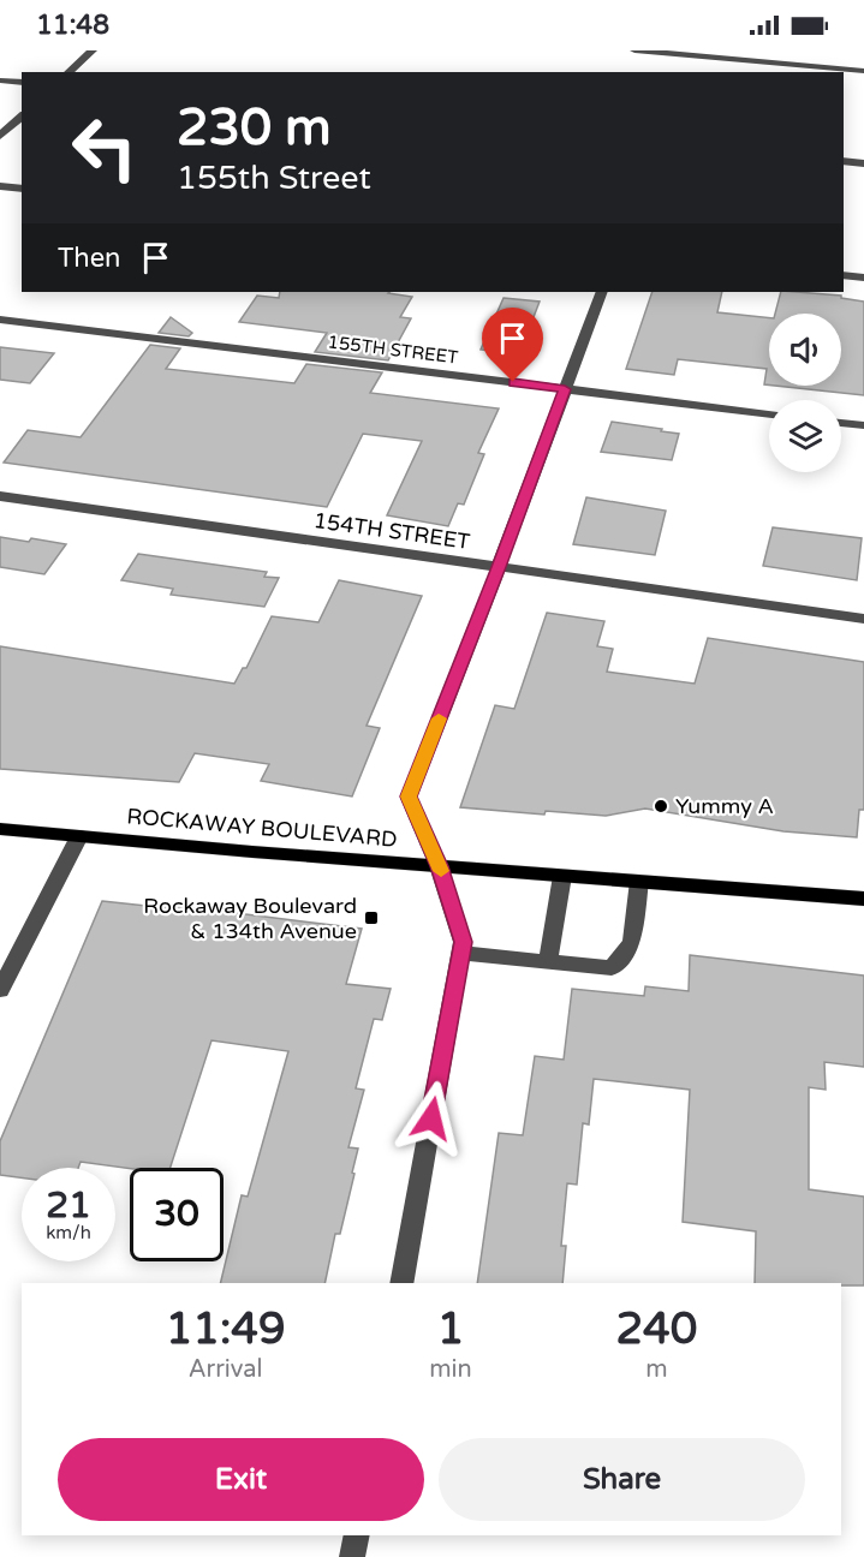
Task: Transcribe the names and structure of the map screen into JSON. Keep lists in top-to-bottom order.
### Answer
{
  "streets": {
    "main road": ["ROCKAWAY BOULEVARD"],
    "street": ["155TH STREET", "154TH STREET"]
  },
  "places": {
    "other": ["Yummy A"],
    "transit": ["Rockaway Boulevard & 134th Avenue"]
  },
  "page": {
    "status": "11:48",
    "turn": ["230 m", "155th Street"],
    "then": "Then",
    "speed": "21 km/h",
    "limit": "30",
    "eta": [
      "11:49",
      "Arrival",
      "1",
      "min",
      "240",
      "m"
    ],
    "buttons": ["Exit", "Share"]
  }
}
